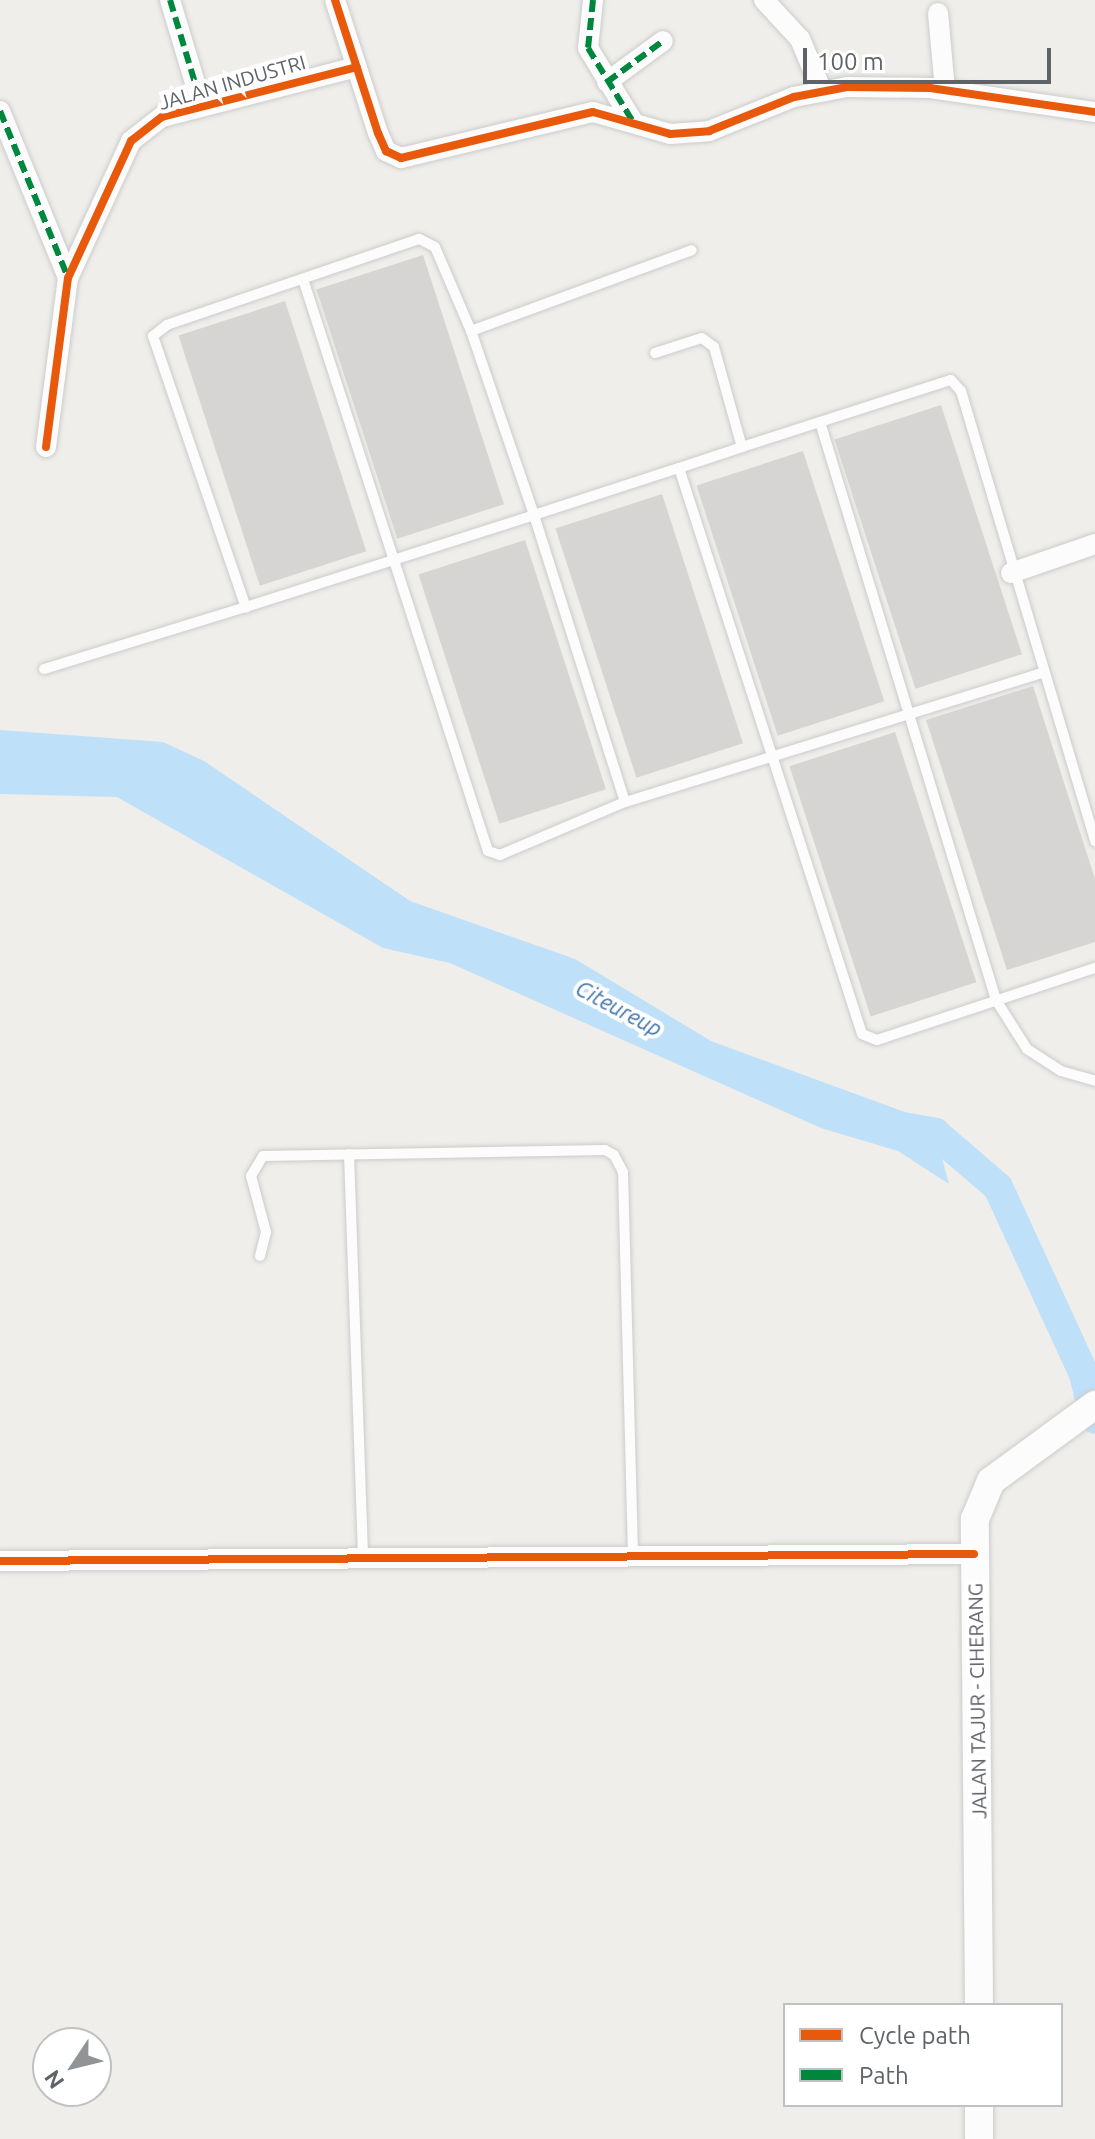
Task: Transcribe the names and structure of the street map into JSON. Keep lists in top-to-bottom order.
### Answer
{
  "streets": {
    "main road": ["JALAN TAJUR - CIHERANG"],
    "street": ["JALAN INDUSTRI"]
  },
  "water": ["Citeureup"],
  "legend": ["Cycle path", "Path"],
  "scale_bar": "100 m",
  "north": "bottom left"
}
